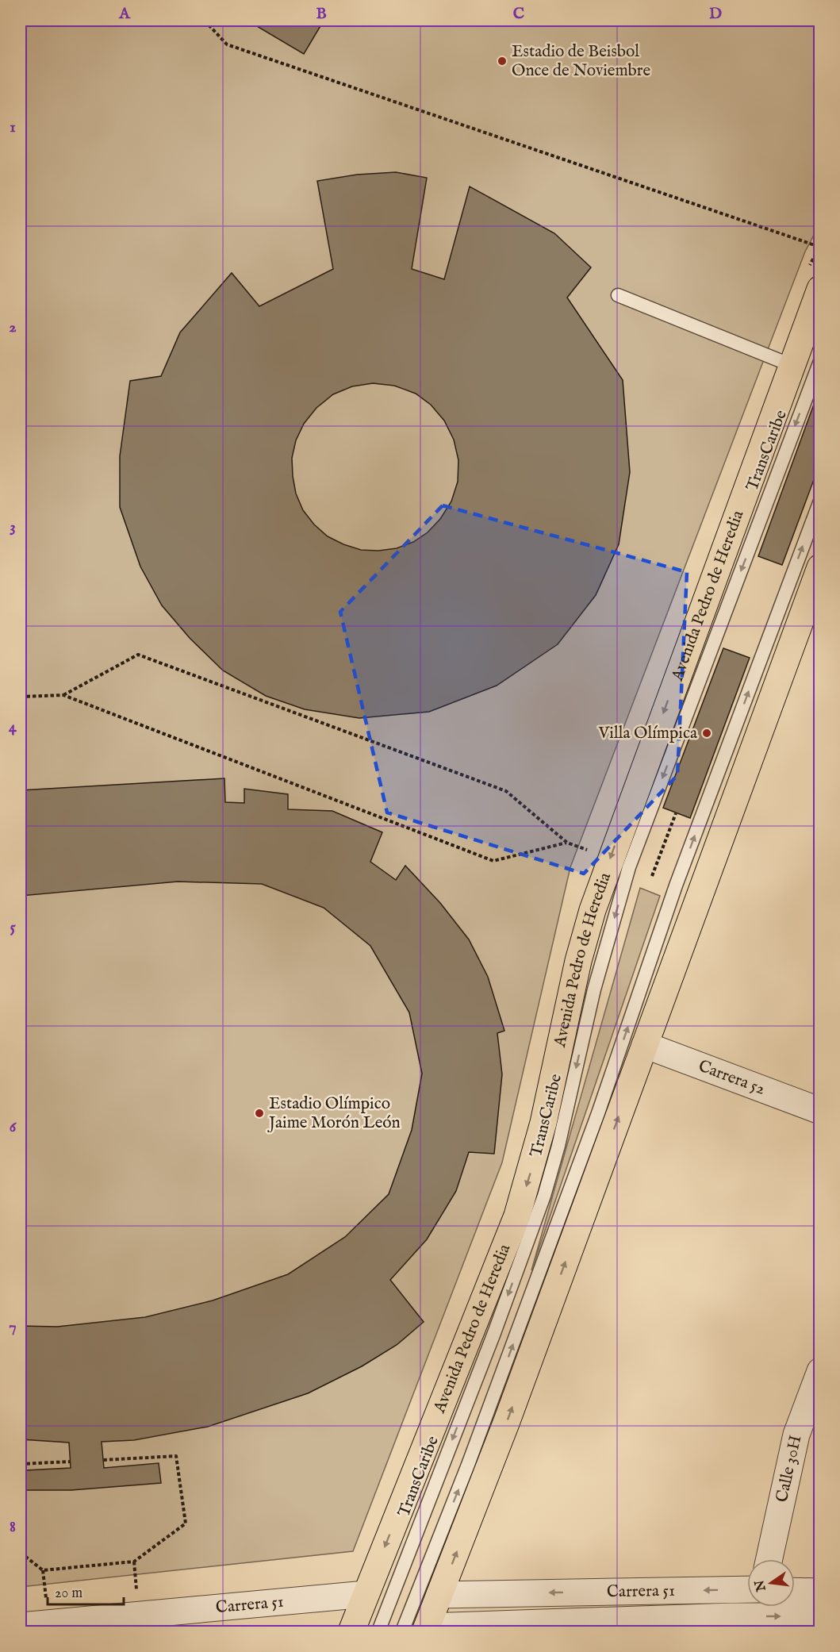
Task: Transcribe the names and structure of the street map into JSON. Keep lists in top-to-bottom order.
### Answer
{
  "streets": {
    "highway": ["Avenida Pedro de Heredia"],
    "street": ["Carrera 52", "Calle 30H", "Carrera 51"],
    "lane": ["TransCaribe"]
  },
  "crossings": [
    ["Avenida Pedro de Heredia", "Carrera 51"]
  ],
  "places": ["Estadio de Beisbol Once de Noviembre", "Villa Olímpica", "Estadio Olímpico Jaime Morón León"],
  "scale_bar": "20 m",
  "north": "left",
  "grid": {
    "columns": [
      "A",
      "B",
      "C",
      "D"
    ],
    "rows": [
      "1",
      "2",
      "3",
      "4",
      "5",
      "6",
      "7",
      "8"
    ]
  }
}
